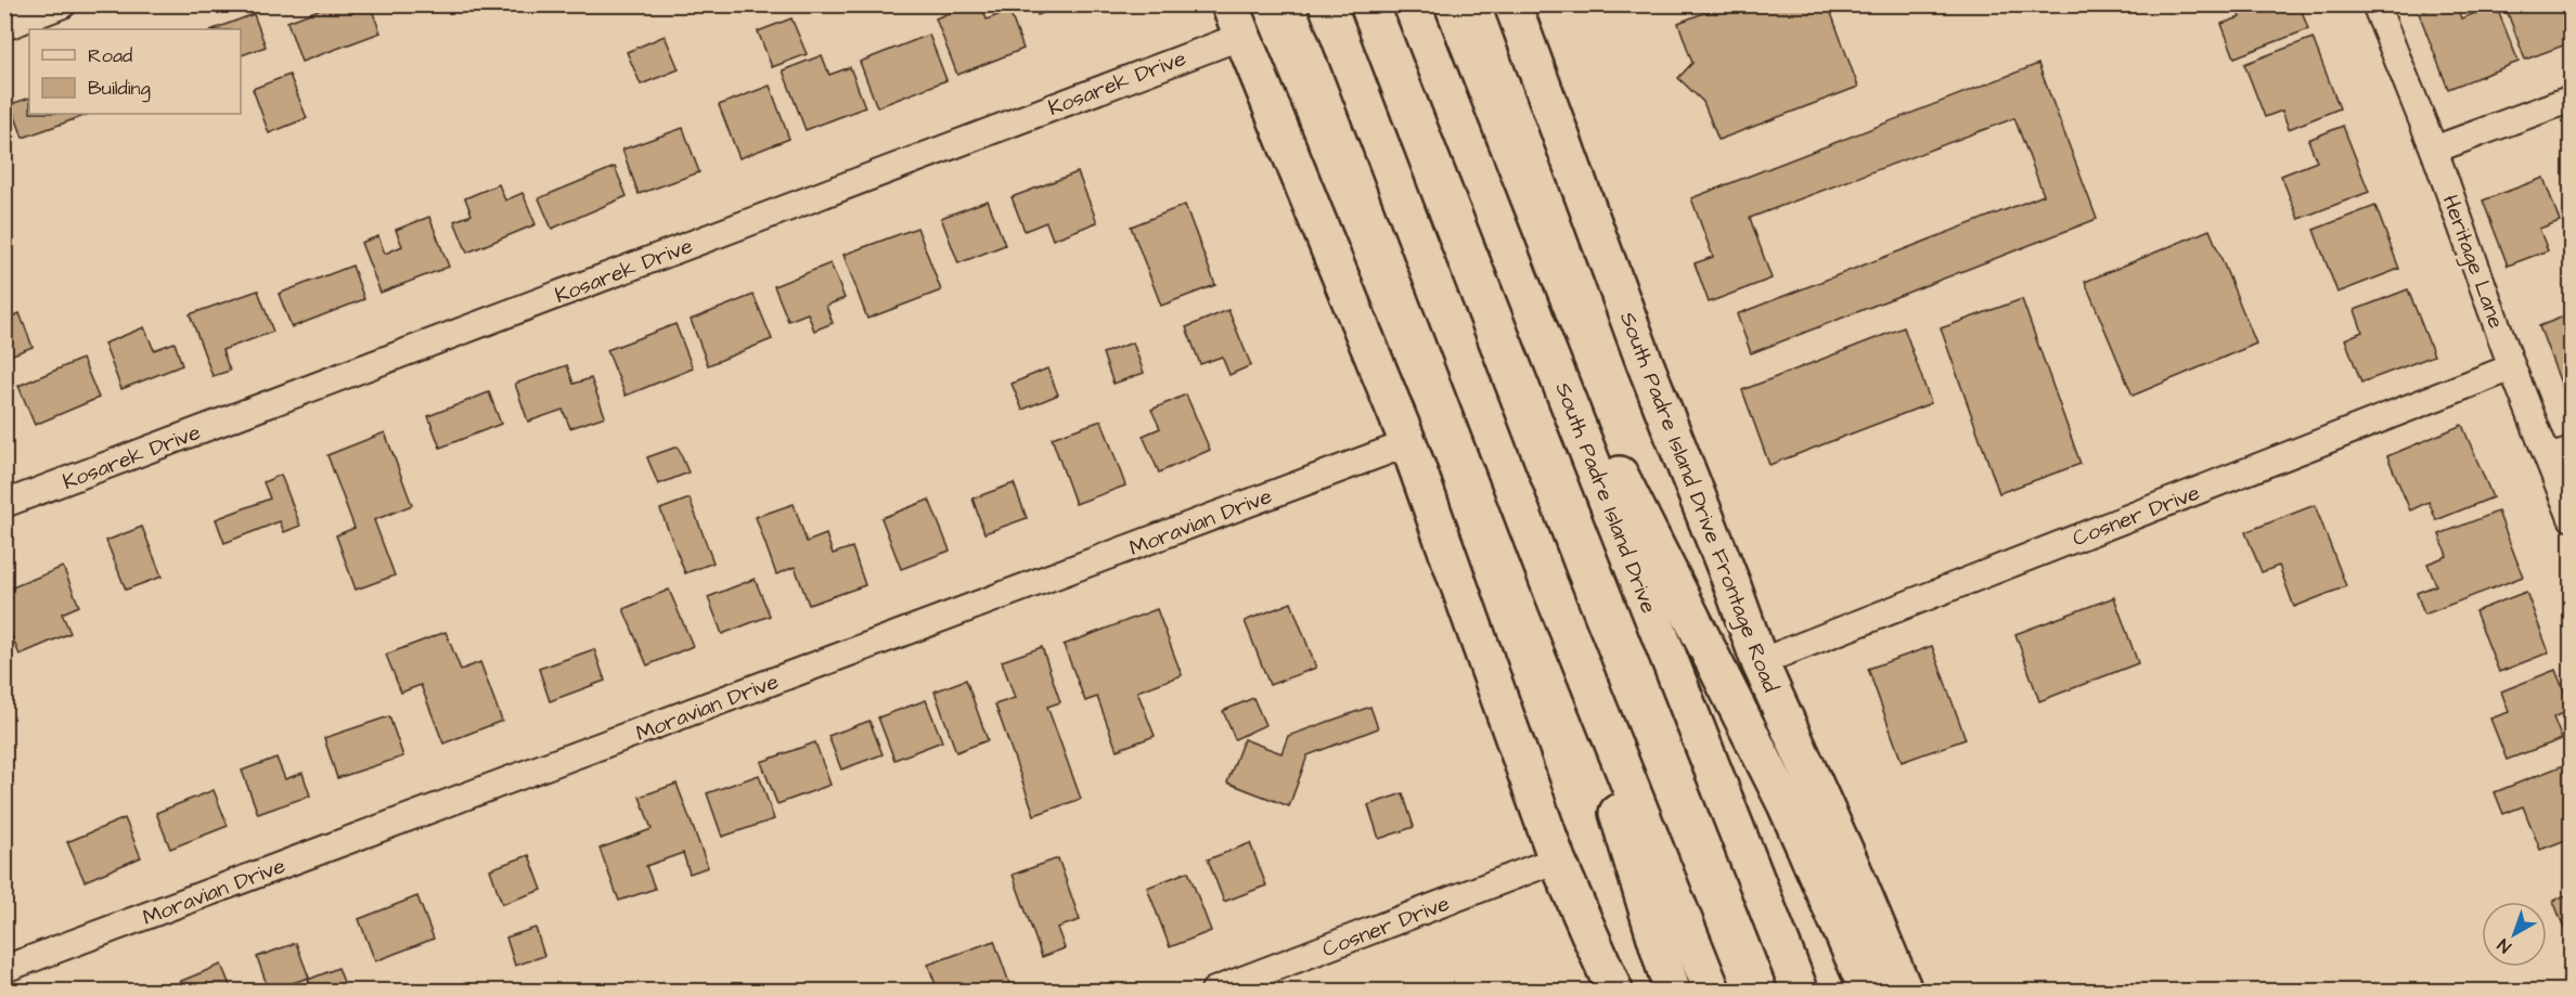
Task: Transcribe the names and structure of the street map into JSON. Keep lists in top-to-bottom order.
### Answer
{
  "streets": {
    "main road": ["South Padre Island Drive", "South Padre Island Drive Frontage Road"],
    "street": [
      "Kosarek Drive",
      "Heritage Lane",
      "Cosner Drive",
      "Moravian Drive"
    ]
  },
  "crossings": [
    ["Heritage Lane", "Cosner Drive"],
    ["South Padre Island Drive Frontage Road", "Cosner Drive"]
  ],
  "legend": ["Road", "Building"],
  "north": "bottom left"
}
